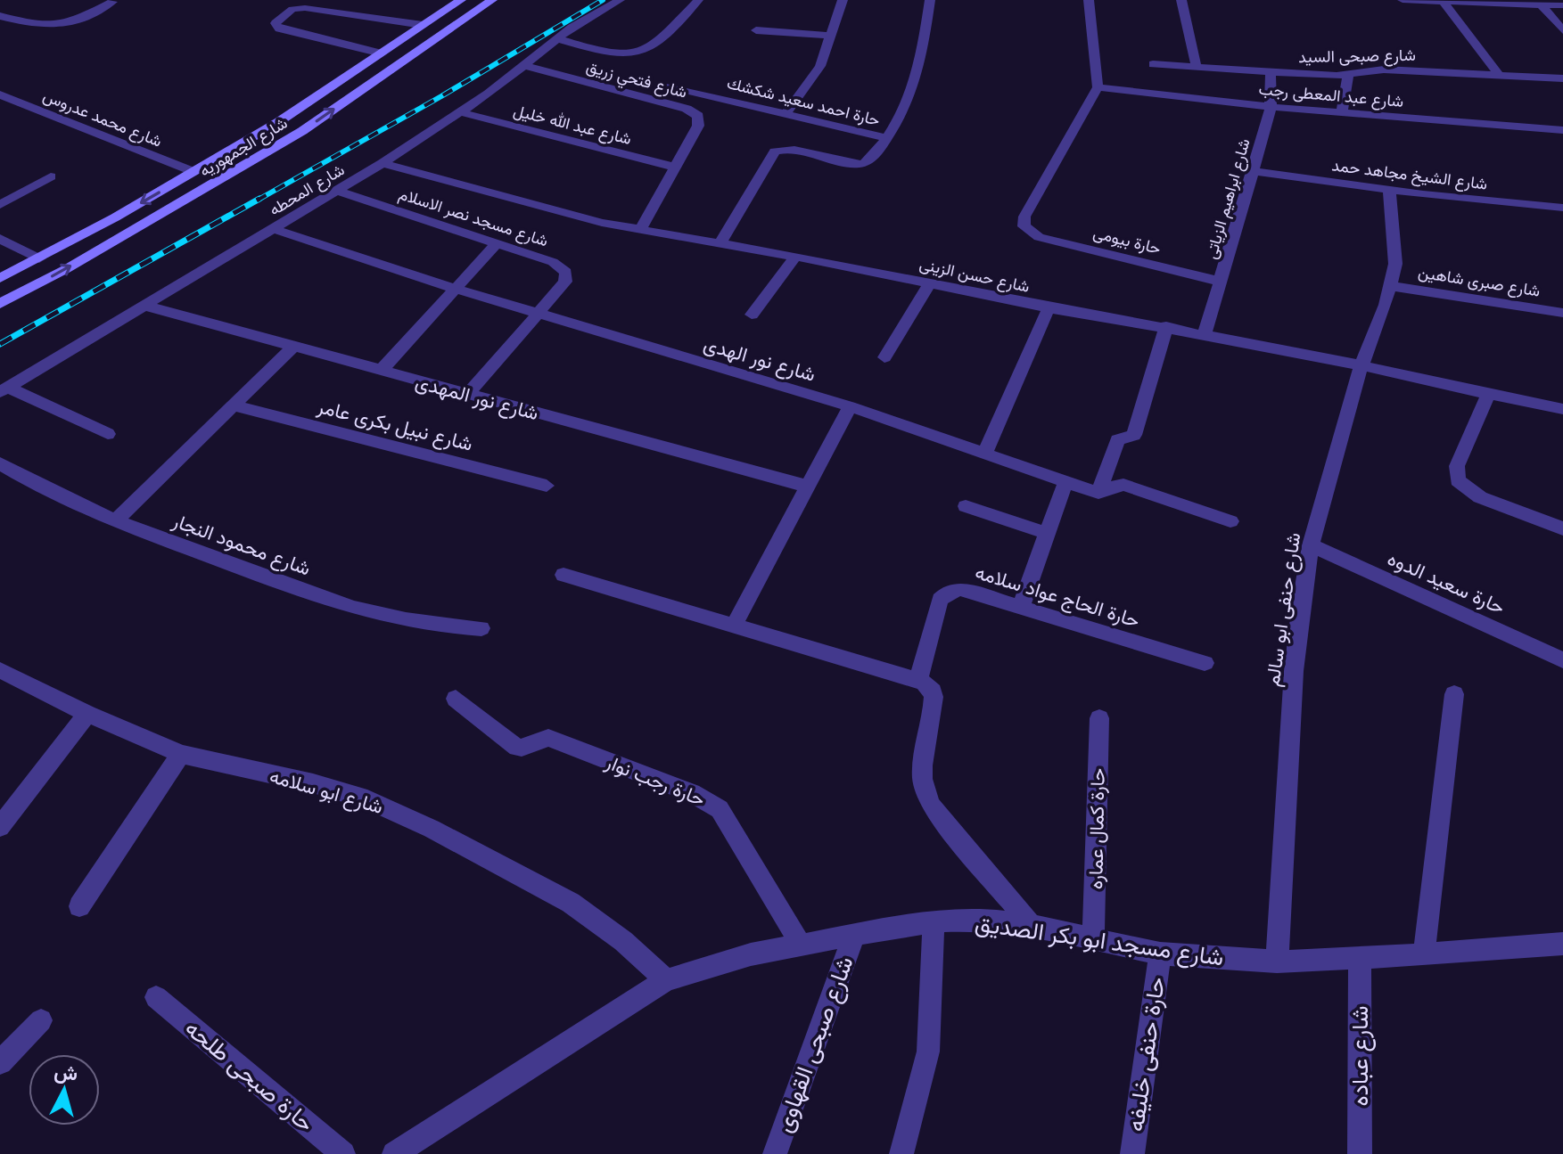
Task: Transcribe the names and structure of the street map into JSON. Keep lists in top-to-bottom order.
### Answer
{
  "streets": {
    "main road": ["شارع الجمهوريه"],
    "street": [
      "شارع صبحى السيد",
      "شارع فتحي زريق",
      "شارع عبد المعطى رجب",
      "حارة احمد سعيد شكشك",
      "شارع محمد عدروس",
      "شارع عبد الله خليل",
      "شارع الشيخ مجاهد حمد",
      "شارع المحطه",
      "شارع ابراهيم الزياتى",
      "شارع مسجد نصر الاسلام",
      "حارة بيومى",
      "شارع حسن الزينى",
      "شارع صبرى شاهين",
      "شارع نور الهدى",
      "شارع نور المهدى",
      "شارع نبيل بكرى عامر",
      "شارع محمود النجار",
      "حارة سعيد الدوه",
      "حارة الحاج عواد سلامه",
      "شارع حنفى ابو سالم",
      "حارة رجب نوار",
      "شارع ابو سلامه",
      "حارة كمال عماره",
      "شارع مسجد ابو بكر الصديق",
      "شارع صبحى القهاوى",
      "حارة حنفى خليفه",
      "شارع عباده",
      "حارة صبحى طلحه"
    ]
  },
  "crossings": [
    ["شارع صبحى السيد", "شارع ابراهيم الزياتى"],
    ["شارع فتحي زريق", "شارع عبد الله خليل"],
    ["شارع فتحي زريق", "شارع المحطه"],
    ["شارع فتحي زريق", "شارع حسن الزينى"],
    ["شارع عبد المعطى رجب", "شارع ابراهيم الزياتى"],
    ["شارع عبد المعطى رجب", "حارة بيومى"],
    ["شارع محمد عدروس", "شارع الجمهوريه"],
    ["شارع عبد الله خليل", "شارع المحطه"],
    ["شارع الشيخ مجاهد حمد", "شارع ابراهيم الزياتى"],
    ["شارع الشيخ مجاهد حمد", "شارع حنفى ابو سالم"],
    ["شارع المحطه", "شارع مسجد نصر الاسلام"],
    ["شارع المحطه", "شارع حسن الزينى"],
    ["شارع المحطه", "شارع نور الهدى"],
    ["شارع المحطه", "شارع نور المهدى"],
    ["شارع ابراهيم الزياتى", "حارة بيومى"],
    ["شارع ابراهيم الزياتى", "شارع حسن الزينى"],
    ["شارع مسجد نصر الاسلام", "شارع نور الهدى"],
    ["شارع مسجد نصر الاسلام", "شارع نور المهدى"],
    ["شارع حسن الزينى", "شارع حنفى ابو سالم"],
    ["شارع صبرى شاهين", "شارع حنفى ابو سالم"],
    ["حارة سعيد الدوه", "شارع حنفى ابو سالم"],
    ["شارع حنفى ابو سالم", "شارع مسجد ابو بكر الصديق"],
    ["حارة رجب نوار", "شارع مسجد ابو بكر الصديق"],
    ["شارع ابو سلامه", "شارع مسجد ابو بكر الصديق"],
    ["حارة كمال عماره", "شارع مسجد ابو بكر الصديق"],
    ["شارع مسجد ابو بكر الصديق", "شارع صبحى القهاوى"],
    ["شارع مسجد ابو بكر الصديق", "حارة حنفى خليفه"],
    ["شارع مسجد ابو بكر الصديق", "شارع عباده"]
  ],
  "north": "top"
}
